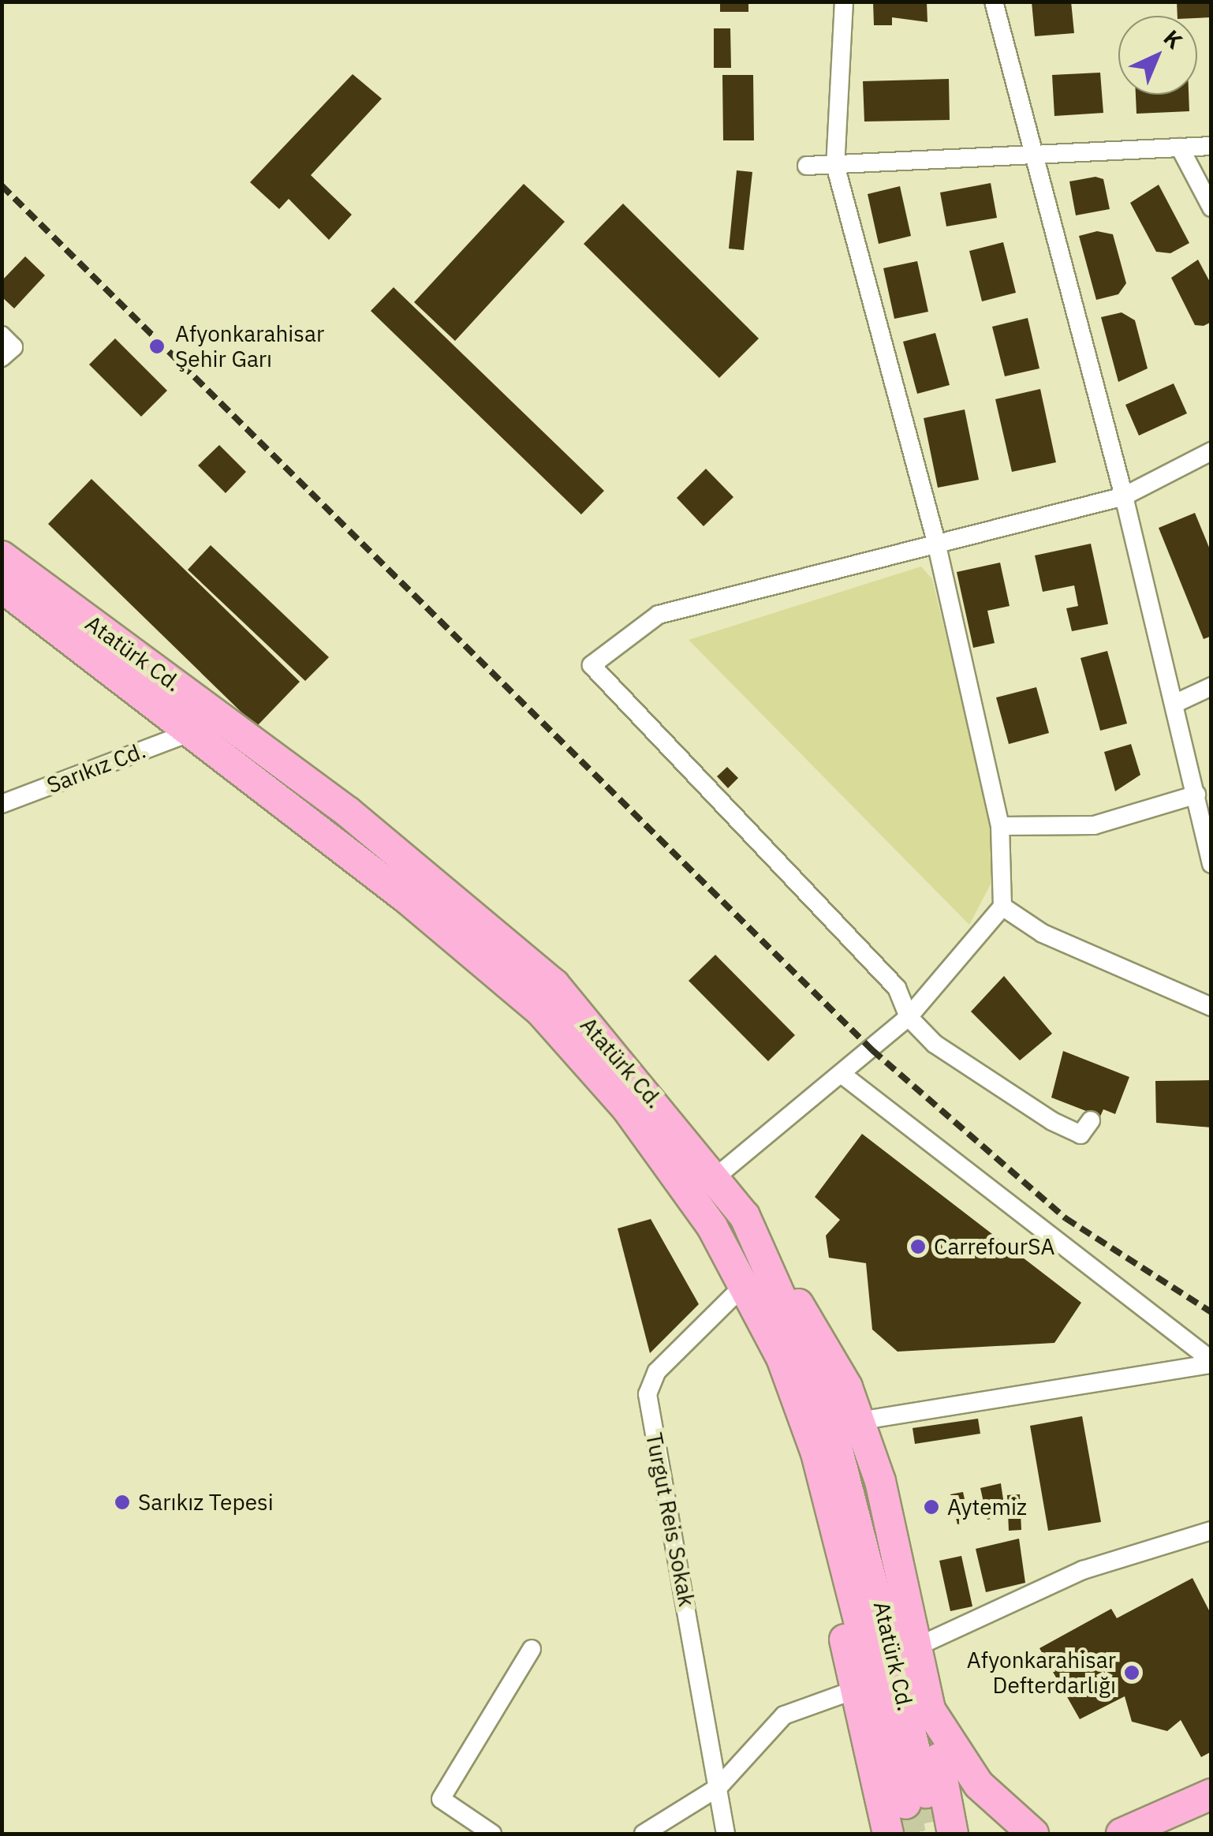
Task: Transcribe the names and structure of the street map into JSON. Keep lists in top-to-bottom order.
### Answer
{
  "streets": {
    "main road": ["Atatürk Cd."],
    "street": ["Sarıkız Cd.", "Turgut Reis Sokak"]
  },
  "crossings": [
    ["Atatürk Cd.", "Sarıkız Cd."],
    ["Atatürk Cd.", "Turgut Reis Sokak"]
  ],
  "places": [
    "Afyonkarahisar Şehir Garı",
    "CarrefourSA",
    "Sarıkız Tepesi",
    "Aytemiz",
    "Afyonkarahisar Defterdarlığı"
  ],
  "north": "top right"
}
